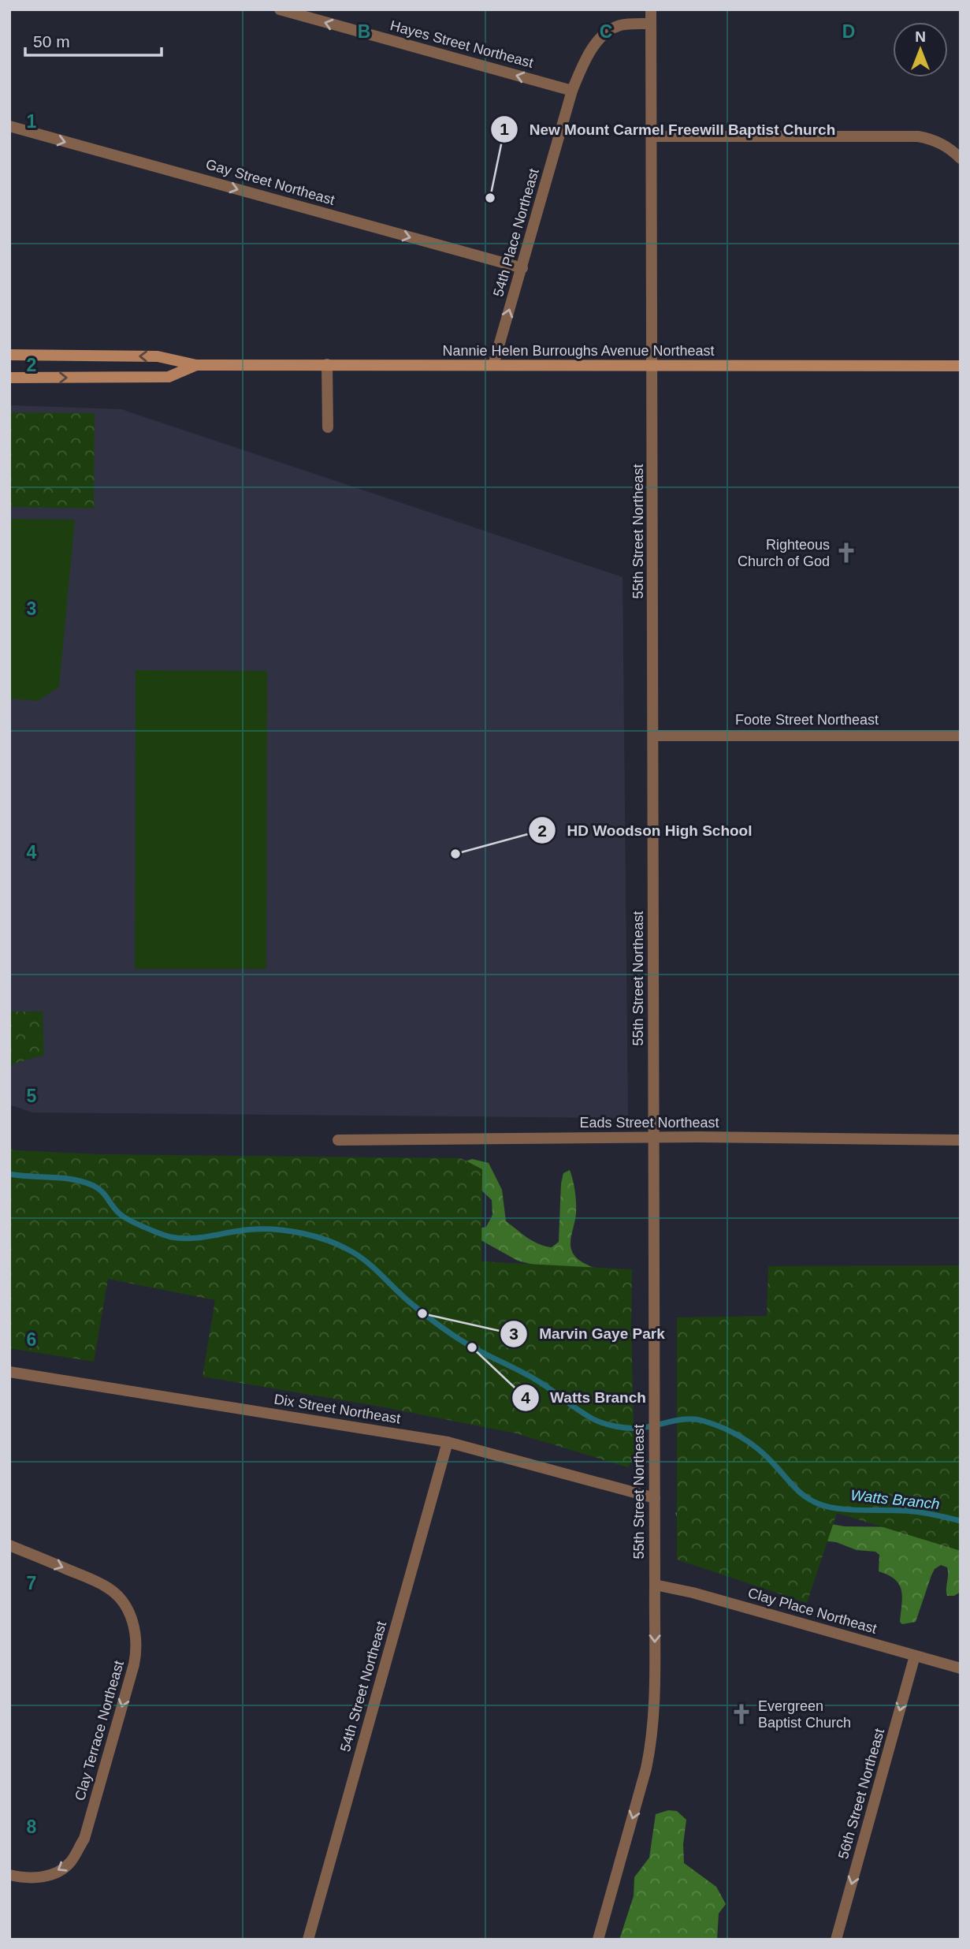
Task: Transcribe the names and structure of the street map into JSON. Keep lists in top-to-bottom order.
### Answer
{
  "streets": {
    "main road": ["Nannie Helen Burroughs Avenue Northeast"],
    "street": [
      "Hayes Street Northeast",
      "Gay Street Northeast",
      "54th Place Northeast",
      "55th Street Northeast",
      "Foote Street Northeast",
      "Eads Street Northeast",
      "Dix Street Northeast",
      "Clay Place Northeast",
      "54th Street Northeast",
      "Clay Terrace Northeast",
      "56th Street Northeast"
    ]
  },
  "crossings": [
    ["Hayes Street Northeast", "54th Place Northeast"],
    ["Gay Street Northeast", "54th Place Northeast"],
    ["54th Place Northeast", "Nannie Helen Burroughs Avenue Northeast"],
    ["54th Place Northeast", "55th Street Northeast"],
    ["Nannie Helen Burroughs Avenue Northeast", "55th Street Northeast"],
    ["55th Street Northeast", "Foote Street Northeast"],
    ["55th Street Northeast", "Eads Street Northeast"],
    ["55th Street Northeast", "Dix Street Northeast"],
    ["55th Street Northeast", "Clay Place Northeast"],
    ["Dix Street Northeast", "54th Street Northeast"],
    ["Clay Place Northeast", "56th Street Northeast"]
  ],
  "one_way": ["Hayes Street Northeast", "Gay Street Northeast", "56th Street Northeast"],
  "water": ["Watts Branch"],
  "places": {
    "other": [
      "New Mount Carmel Freewill Baptist Church",
      "HD Woodson High School",
      "Marvin Gaye Park",
      "Watts Branch"
    ],
    "church": ["Righteous Church of God", "Evergreen Baptist Church"]
  },
  "scale_bar": "50 m",
  "north": "top",
  "grid": {
    "columns": ["B", "C", "D"],
    "rows": [
      "1",
      "2",
      "3",
      "4",
      "5",
      "6",
      "7",
      "8"
    ]
  }
}
